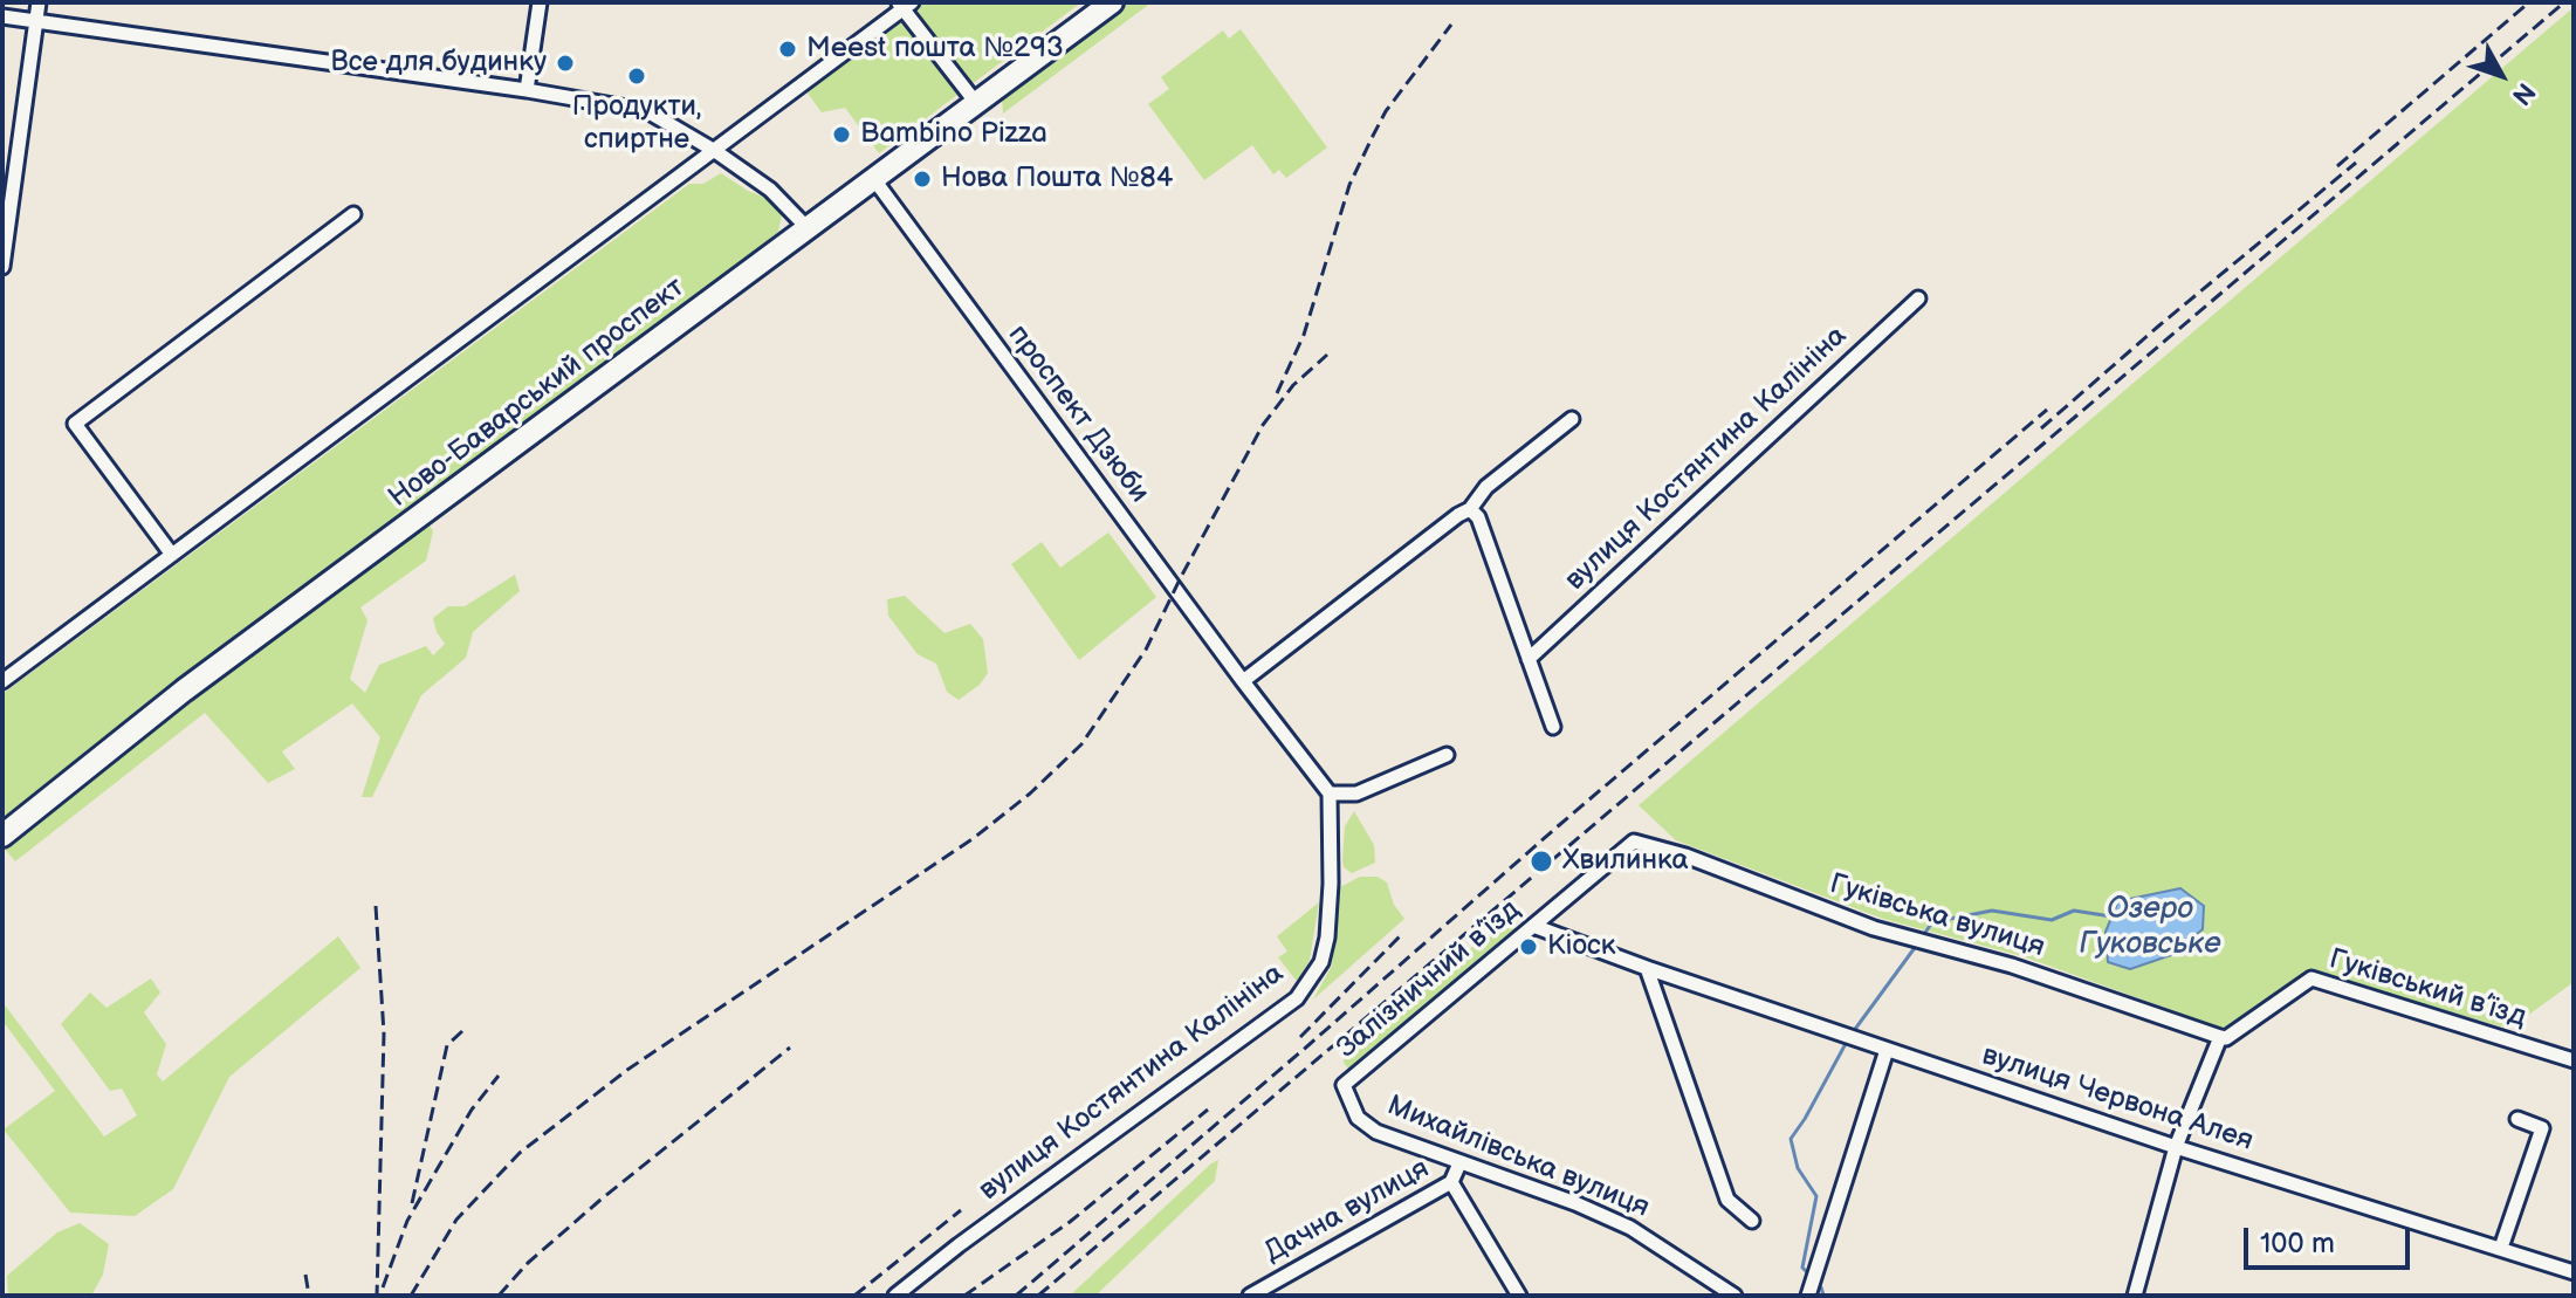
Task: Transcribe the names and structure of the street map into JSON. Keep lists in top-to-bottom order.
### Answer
{
  "streets": {
    "main road": ["Ново-Баварський проспект"],
    "street": [
      "проспект Дзюби",
      "вулиця Костянтина Калініна",
      "Гуківська вулиця",
      "Залізничний в’їзд",
      "Гуківський в’їзд",
      "вулиця Червона Алея",
      "Михайлівська вулиця",
      "Дачна вулиця"
    ]
  },
  "crossings": [
    ["Ново-Баварський проспект", "проспект Дзюби"],
    ["Гуківська вулиця", "Залізничний в’їзд"],
    ["Гуківська вулиця", "Гуківський в’їзд"],
    ["Залізничний в’їзд", "вулиця Червона Алея"],
    ["Залізничний в’їзд", "Михайлівська вулиця"],
    ["Михайлівська вулиця", "Дачна вулиця"]
  ],
  "water": ["Озеро Гуковське"],
  "places": [
    "Meest пошта №293",
    "Все для будинку",
    "Продукти, спиртне",
    "Bambino Pizza",
    "Нова Пошта №84",
    "Хвилинка",
    "Кіоск"
  ],
  "scale_bar": "100 m",
  "north": "bottom right"
}
